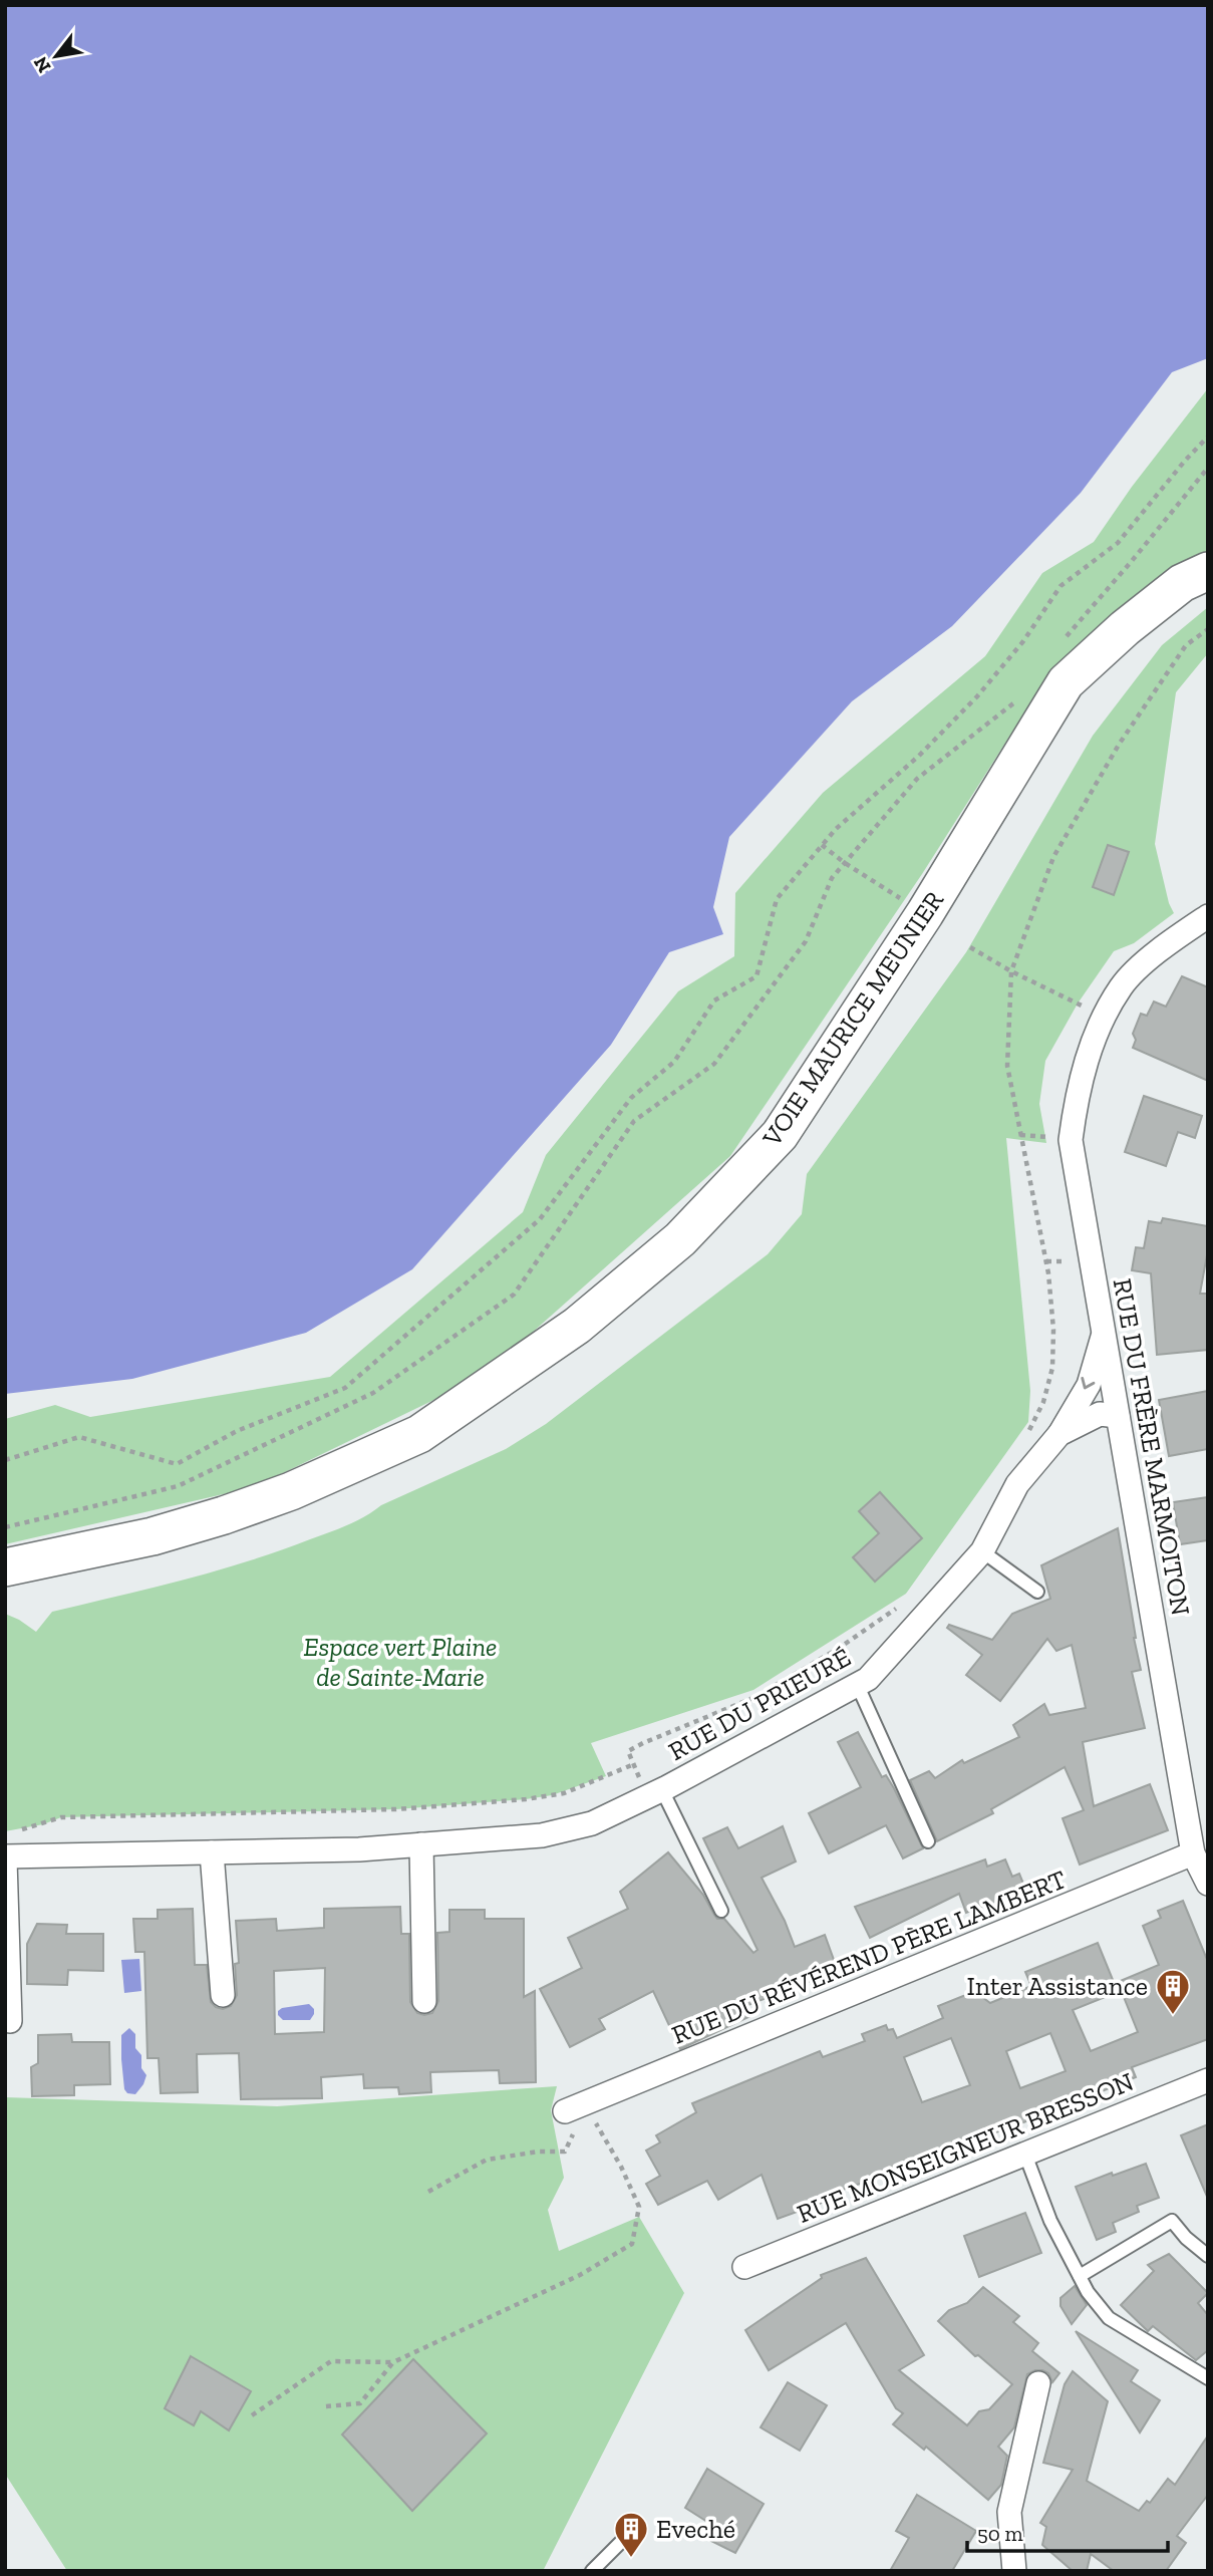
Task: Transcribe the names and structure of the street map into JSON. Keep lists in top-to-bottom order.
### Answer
{
  "streets": {
    "main road": ["VOIE MAURICE MEUNIER"],
    "street": [
      "RUE DU FRÈRE MARMOITON",
      "RUE DU PRIEURÉ",
      "RUE DU RÉVÉREND PÈRE LAMBERT",
      "RUE MONSEIGNEUR BRESSON"
    ]
  },
  "crossings": [
    ["RUE DU FRÈRE MARMOITON", "RUE DU PRIEURÉ"],
    ["RUE DU FRÈRE MARMOITON", "RUE DU RÉVÉREND PÈRE LAMBERT"]
  ],
  "parks": ["Espace vert Plaine de Sainte-Marie"],
  "places": {
    "building": ["Inter Assistance", "Eveché"]
  },
  "scale_bar": "50 m",
  "north": "bottom left"
}
